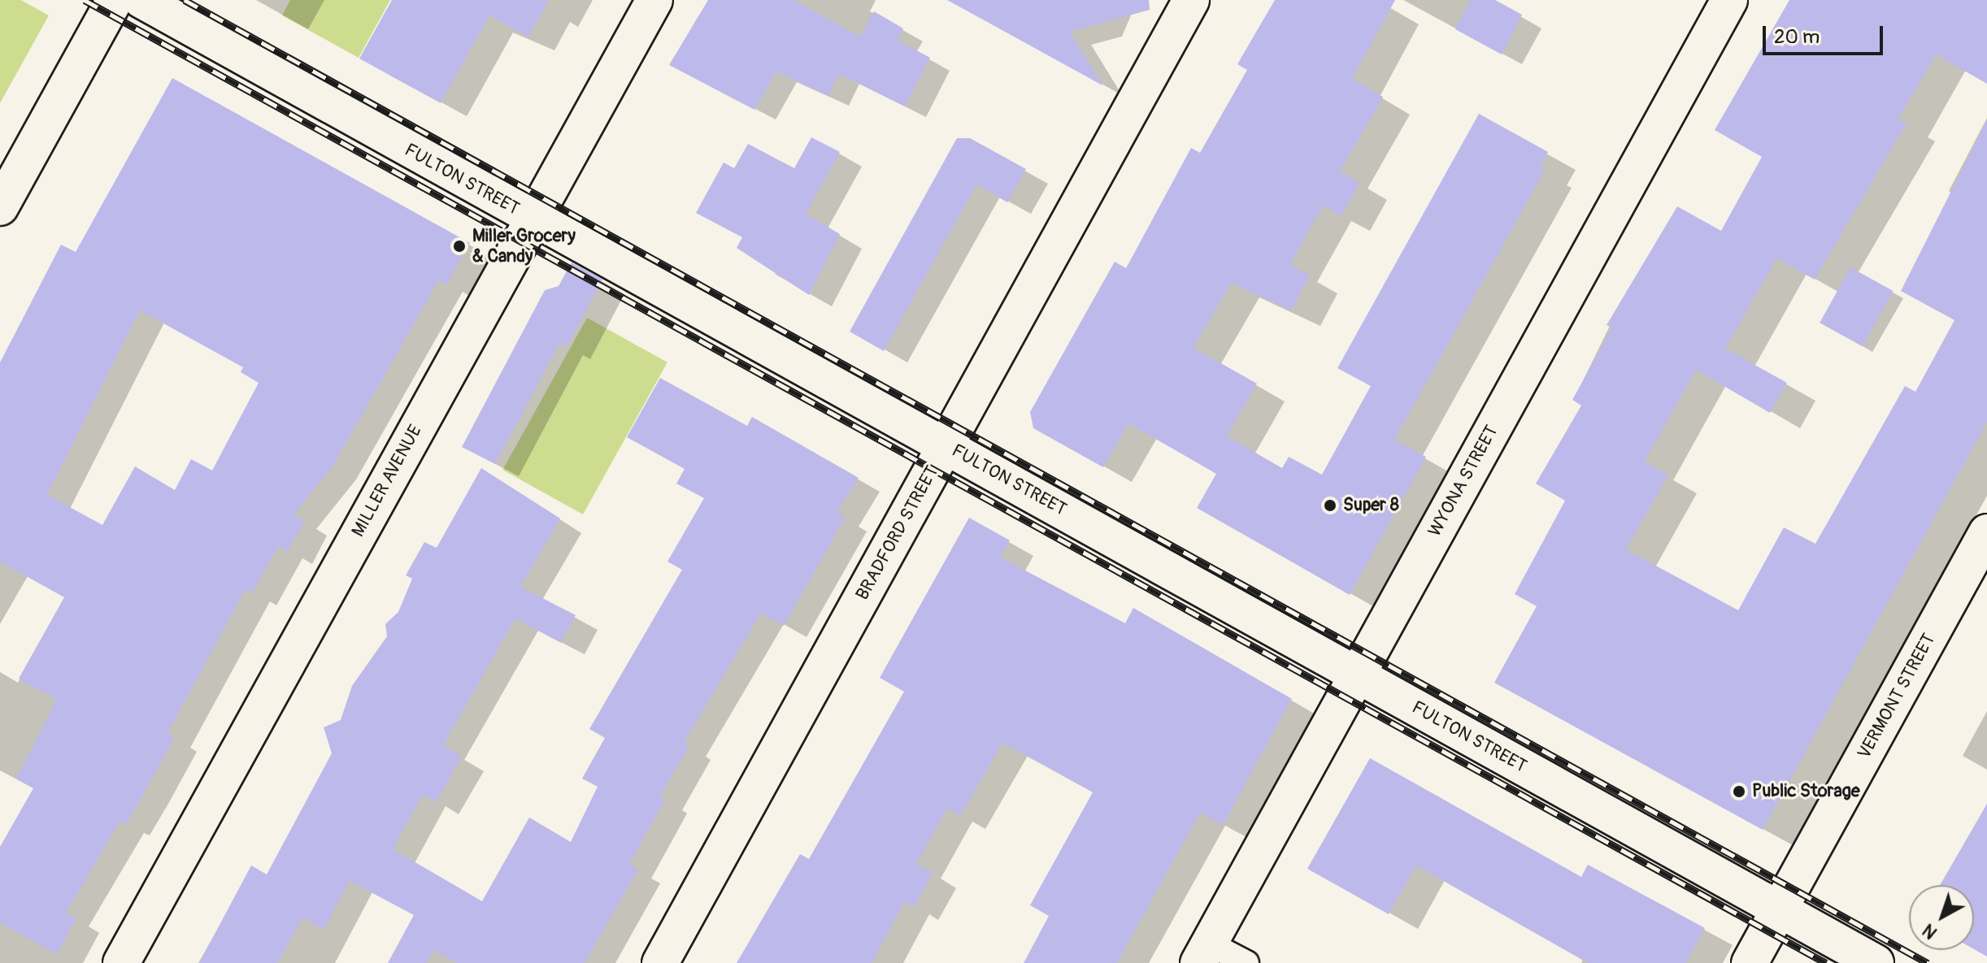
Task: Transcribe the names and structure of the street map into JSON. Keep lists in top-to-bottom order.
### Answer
{
  "streets": {
    "street": [
      "FULTON STREET",
      "MILLER AVENUE",
      "WYONA STREET",
      "BRADFORD STREET",
      "VERMONT STREET"
    ]
  },
  "crossings": [
    ["FULTON STREET", "MILLER AVENUE"],
    ["FULTON STREET", "WYONA STREET"],
    ["FULTON STREET", "BRADFORD STREET"],
    ["FULTON STREET", "VERMONT STREET"]
  ],
  "places": ["Miller Grocery & Candy", "Super 8", "Public Storage"],
  "scale_bar": "20 m",
  "north": "bottom left"
}
